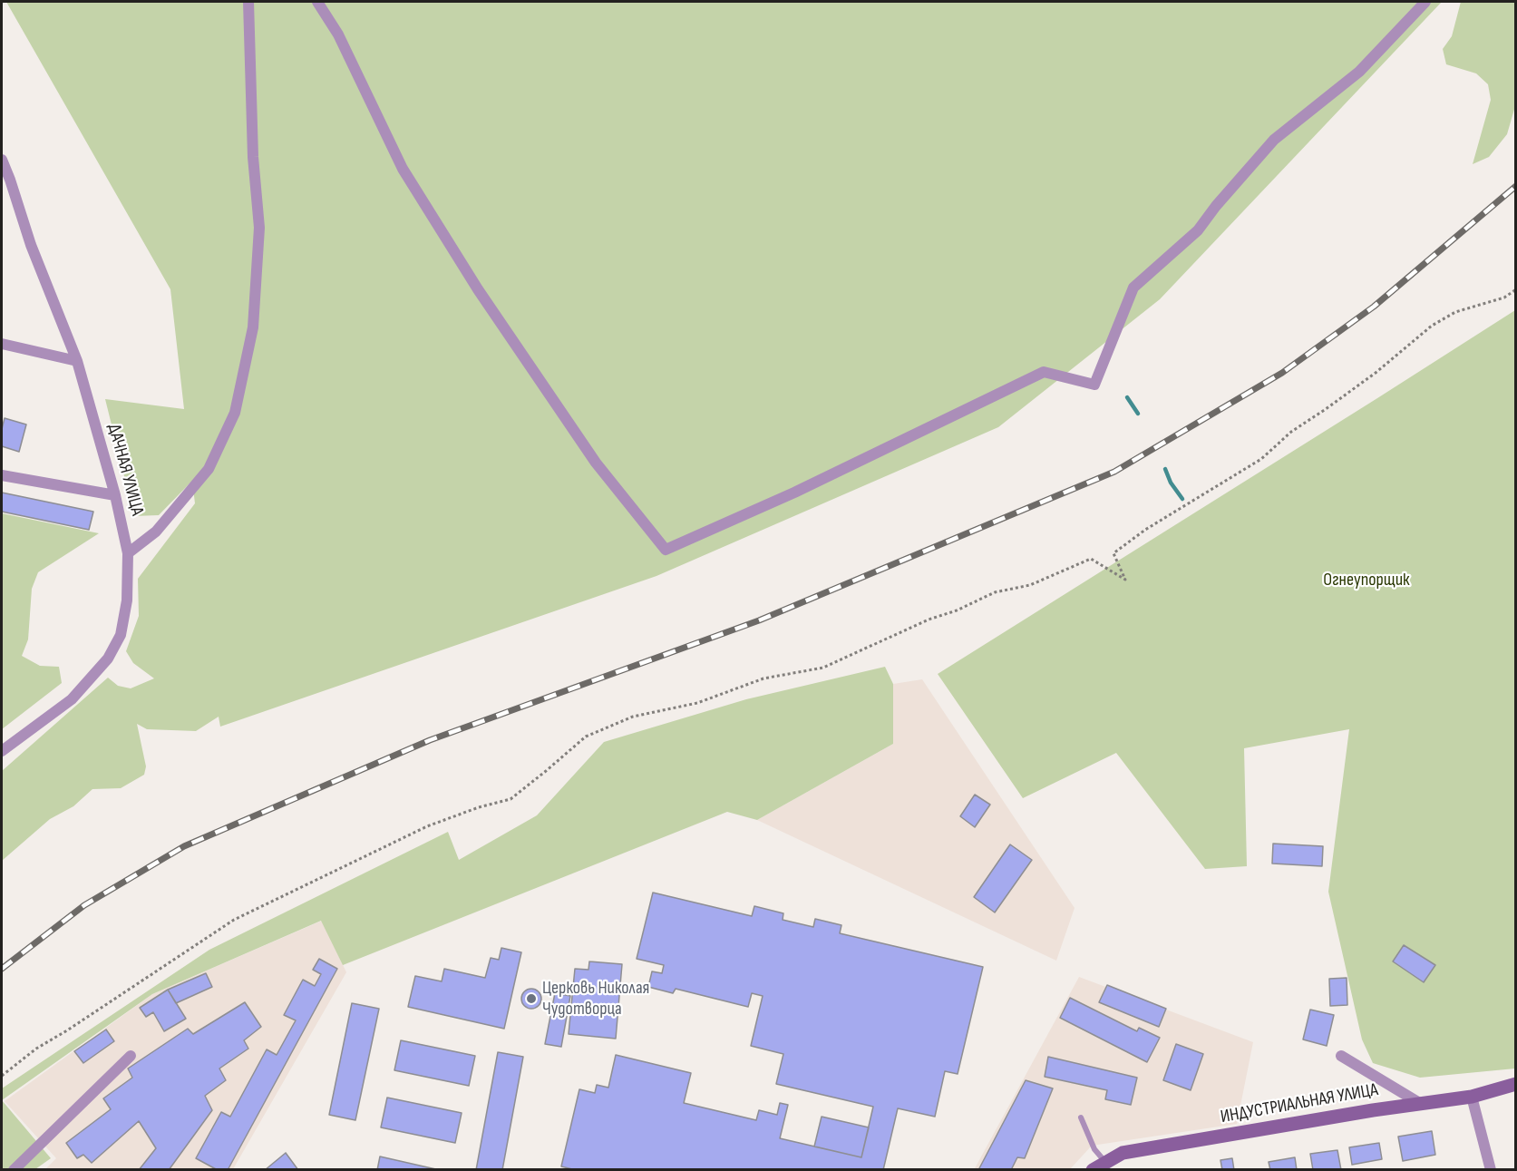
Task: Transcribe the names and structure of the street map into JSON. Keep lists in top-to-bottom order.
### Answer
{
  "streets": {
    "street": ["ДАЧНАЯ УЛИЦА", "ИНДУСТРИАЛЬНАЯ УЛИЦА"]
  },
  "parks": ["Огнеупорщик"],
  "places": ["Церковь Николая Чудотворца"]
}
